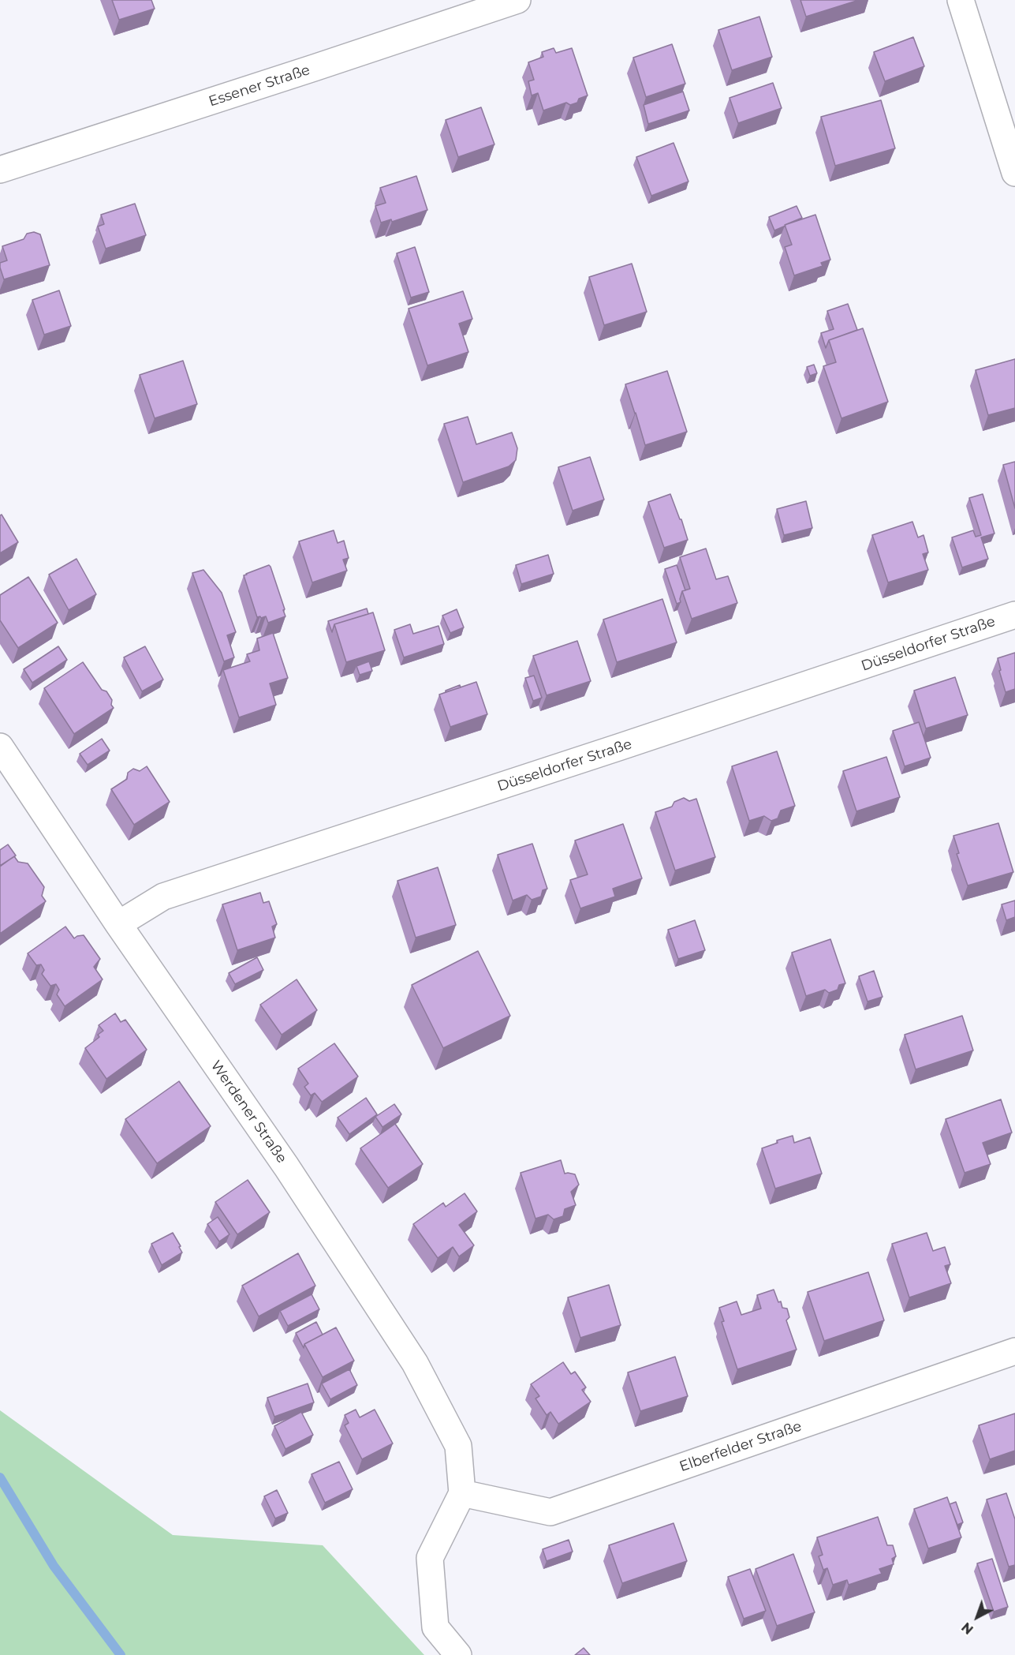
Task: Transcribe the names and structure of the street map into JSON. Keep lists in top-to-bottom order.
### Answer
{
  "streets": {
    "street": [
      "Essener Straße",
      "Düsseldorfer Straße",
      "Werdener Straße",
      "Elberfelder Straße"
    ]
  },
  "crossings": [
    ["Düsseldorfer Straße", "Werdener Straße"],
    ["Werdener Straße", "Elberfelder Straße"]
  ],
  "north": "bottom left"
}
